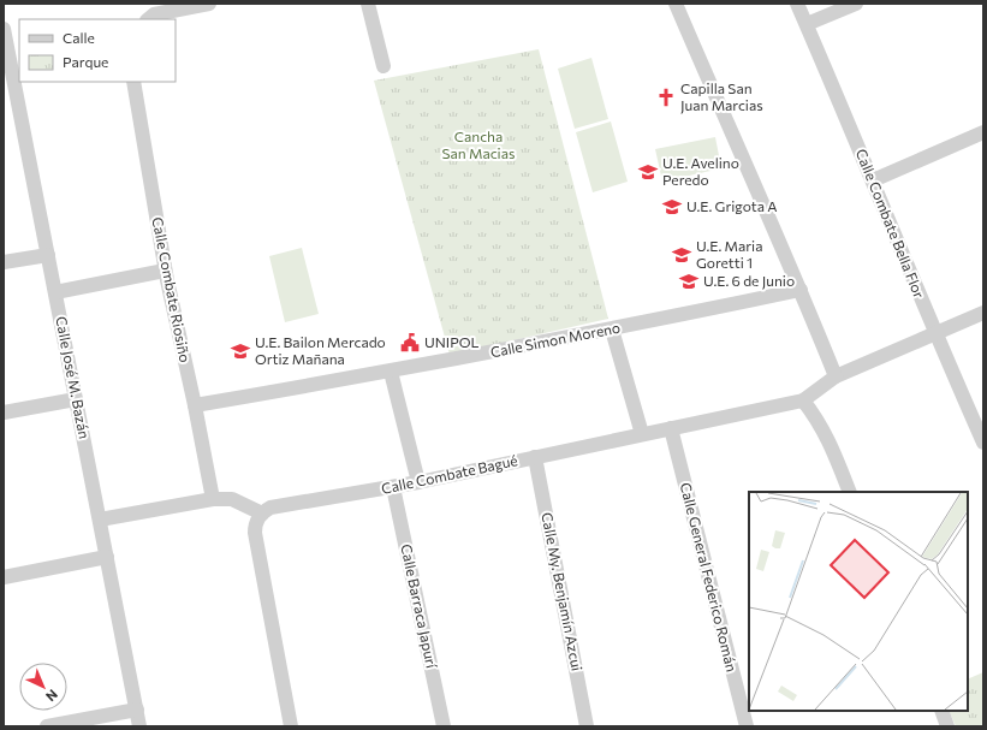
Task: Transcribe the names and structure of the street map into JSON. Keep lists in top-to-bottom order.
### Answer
{
  "streets": {
    "street": [
      "Calle Combate Bella Flor",
      "Calle Combate Riosiño",
      "Calle Simon Moreno",
      "Calle José M. Bazán",
      "Calle Combate Bagué",
      "Calle General Federico Román",
      "Calle My. Benjamín Azcui",
      "Calle Barraca Japurí"
    ]
  },
  "crossings": [
    ["Calle Combate Riosiño", "Calle Simon Moreno"],
    ["Calle Combate Bagué", "Calle General Federico Román"],
    ["Calle Combate Bagué", "Calle My. Benjamín Azcui"],
    ["Calle Combate Bagué", "Calle Barraca Japurí"]
  ],
  "parks": ["Cancha San Macias"],
  "places": {
    "church": ["Capilla San Juan Marcias"],
    "school or university": [
      "U.E. Avelino Peredo",
      "U.E. Grigota A",
      "U.E. Maria Goretti 1",
      "U.E. 6 de Junio",
      "U.E. Bailon Mercado Ortiz Mañana"
    ],
    "public building": ["UNIPOL"]
  },
  "legend": ["Calle", "Parque"],
  "north": "bottom right"
}
